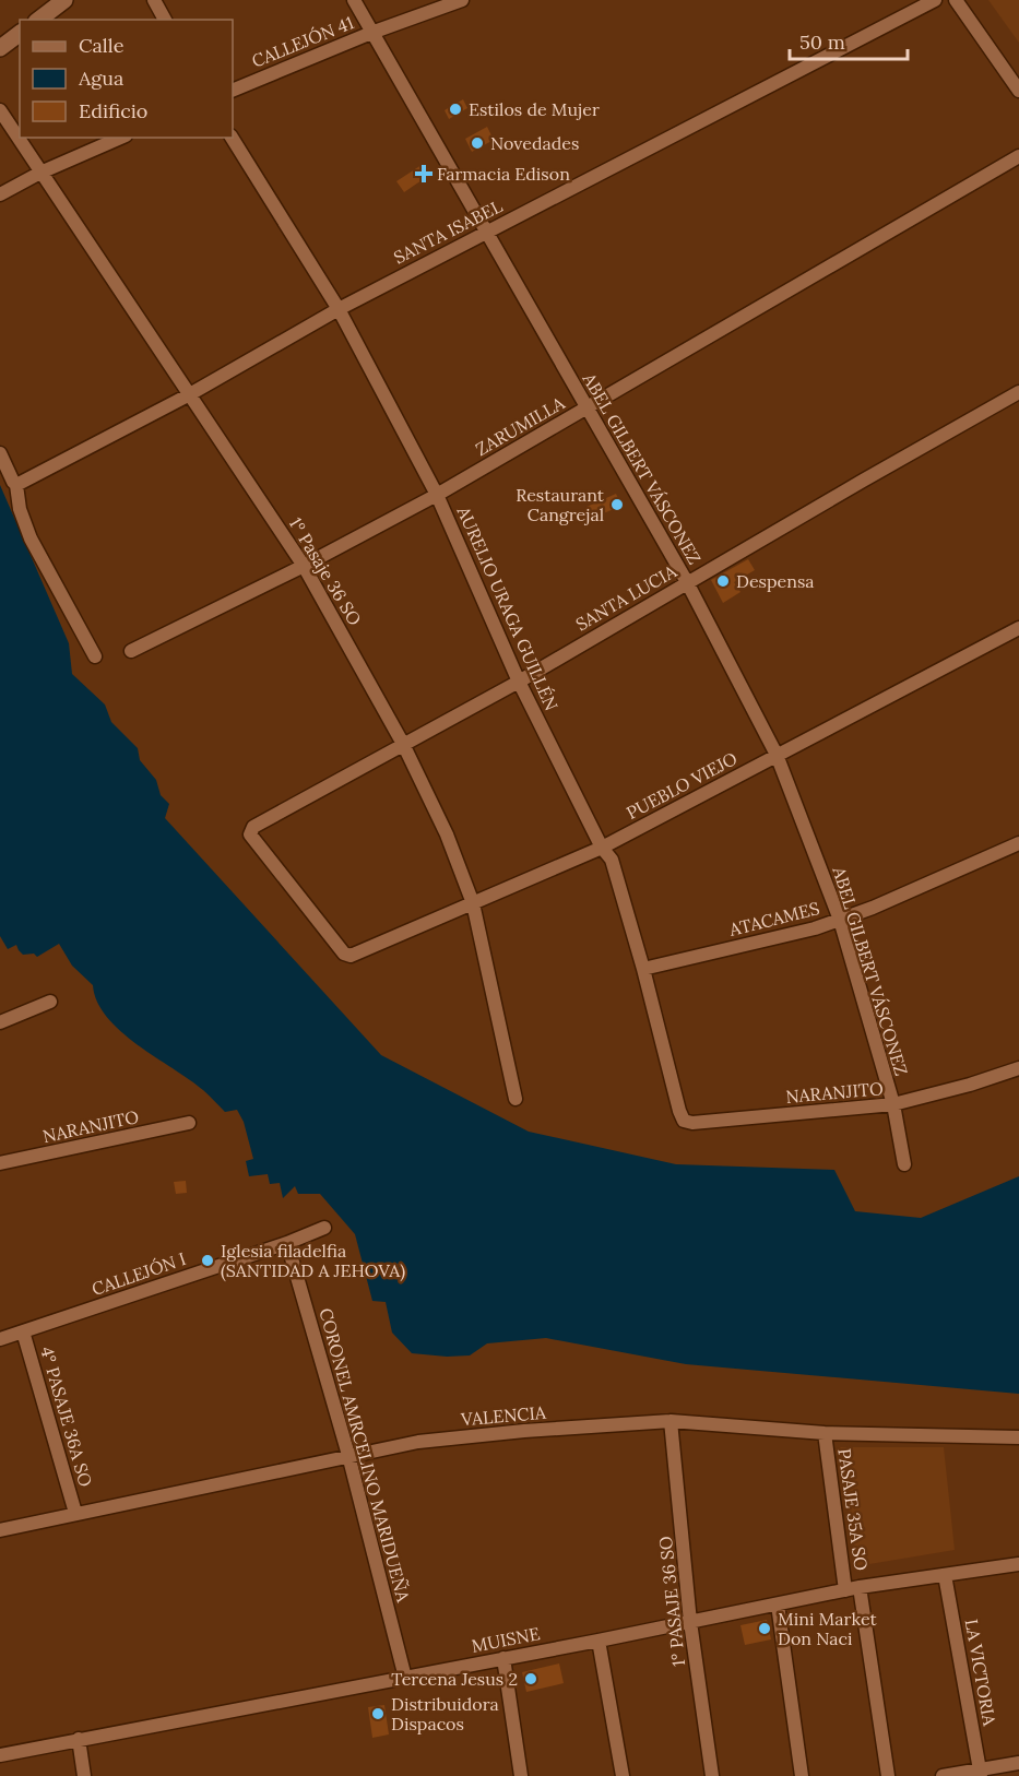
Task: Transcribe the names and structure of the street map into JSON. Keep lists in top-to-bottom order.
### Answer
{
  "streets": {
    "street": [
      "CALLEJÓN 41",
      "SANTA ISABEL",
      "ZARUMILLA",
      "ABEL GILBERT VÁSCONEZ",
      "1º Pasaje 36 SO",
      "SANTA LUCIA",
      "AURELIO URAGA GUILLÉN",
      "PUEBLO VIEJO",
      "ATACAMES",
      "NARANJITO",
      "CALLEJÓN I",
      "VALENCIA",
      "4° PASAJE 36A SO",
      "CORONEL AMRCELINO MARIDUEÑA",
      "PASAJE 35A SO",
      "1° PASAJE 36 SO",
      "MUISNE",
      "LA VICTORIA"
    ]
  },
  "crossings": [
    ["CALLEJÓN 41", "ABEL GILBERT VÁSCONEZ"],
    ["SANTA ISABEL", "ABEL GILBERT VÁSCONEZ"],
    ["SANTA ISABEL", "1º Pasaje 36 SO"],
    ["SANTA ISABEL", "AURELIO URAGA GUILLÉN"],
    ["ZARUMILLA", "ABEL GILBERT VÁSCONEZ"],
    ["ZARUMILLA", "1º Pasaje 36 SO"],
    ["ZARUMILLA", "AURELIO URAGA GUILLÉN"],
    ["ABEL GILBERT VÁSCONEZ", "SANTA LUCIA"],
    ["ABEL GILBERT VÁSCONEZ", "PUEBLO VIEJO"],
    ["ABEL GILBERT VÁSCONEZ", "ATACAMES"],
    ["ABEL GILBERT VÁSCONEZ", "NARANJITO"],
    ["1º Pasaje 36 SO", "SANTA LUCIA"],
    ["1º Pasaje 36 SO", "PUEBLO VIEJO"],
    ["SANTA LUCIA", "AURELIO URAGA GUILLÉN"],
    ["SANTA LUCIA", "PUEBLO VIEJO"],
    ["AURELIO URAGA GUILLÉN", "PUEBLO VIEJO"],
    ["AURELIO URAGA GUILLÉN", "ATACAMES"],
    ["AURELIO URAGA GUILLÉN", "NARANJITO"],
    ["CALLEJÓN I", "4° PASAJE 36A SO"],
    ["CALLEJÓN I", "CORONEL AMRCELINO MARIDUEÑA"],
    ["VALENCIA", "4° PASAJE 36A SO"],
    ["VALENCIA", "CORONEL AMRCELINO MARIDUEÑA"],
    ["VALENCIA", "PASAJE 35A SO"],
    ["VALENCIA", "1° PASAJE 36 SO"],
    ["CORONEL AMRCELINO MARIDUEÑA", "MUISNE"],
    ["PASAJE 35A SO", "MUISNE"],
    ["1° PASAJE 36 SO", "MUISNE"],
    ["MUISNE", "LA VICTORIA"]
  ],
  "places": {
    "other": [
      "Estilos de Mujer",
      "Novedades",
      "Restaurant Cangrejal",
      "Despensa",
      "Iglesia filadelfia (SANTIDAD A JEHOVA)",
      "Mini Market Don Naci",
      "Tercena Jesus 2",
      "Distribuidora Dispacos"
    ],
    "health": ["Farmacia Edison"]
  },
  "legend": ["Calle", "Agua", "Edificio"],
  "scale_bar": "50 m"
}
